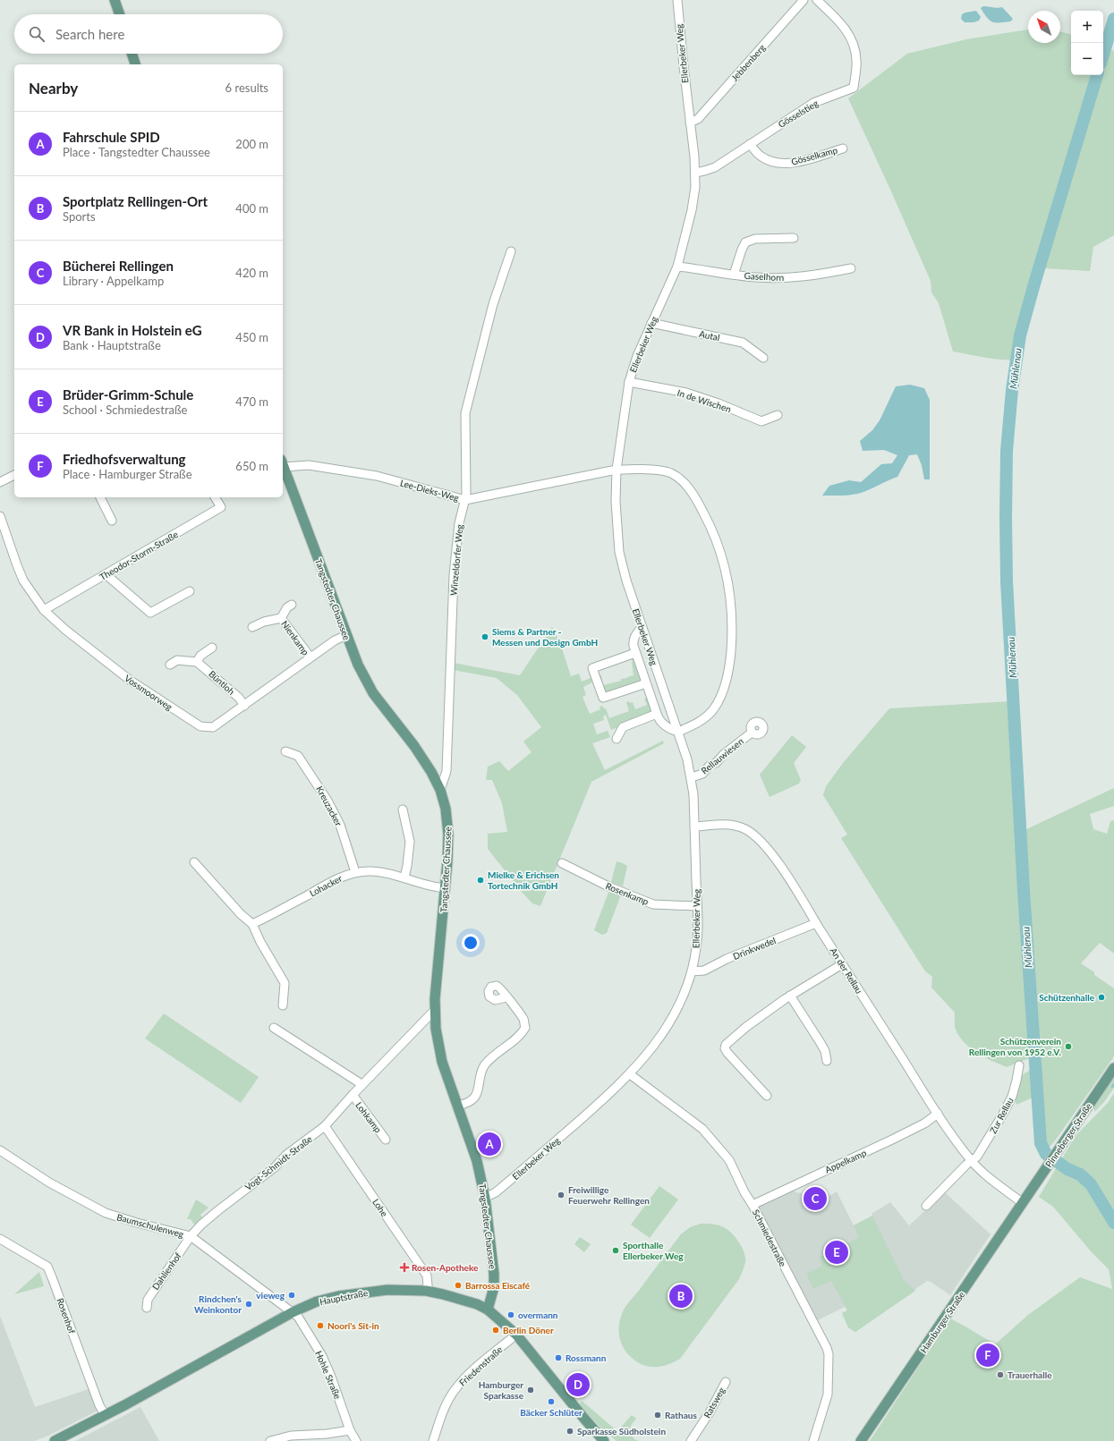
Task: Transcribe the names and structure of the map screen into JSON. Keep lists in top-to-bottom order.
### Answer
{
  "streets": {
    "main road": [
      "Tangstedter Chaussee",
      "Pinneberger Straße",
      "Hauptstraße",
      "Hamburger Straße"
    ],
    "street": [
      "Ellerbeker Weg",
      "Jebbenberg",
      "Gösselstieg",
      "Gösselkamp",
      "Gaselhorn",
      "Autal",
      "In de Wischen",
      "Lee-Dieks-Weg",
      "Theodor-Storm-Straße",
      "Winzeldorfer Weg",
      "Nienkamp",
      "Büntloh",
      "Vossmoorweg",
      "Rellauwiesen",
      "Kreuzacker",
      "Lohacker",
      "Rosenkamp",
      "Drinkwedel",
      "An der Rellau",
      "Zur Rellau",
      "Lohkamp",
      "Appelkamp",
      "Vogt-Schmidt-Straße",
      "Lohe",
      "Baumschulenweg",
      "Schmiedestraße",
      "Dahlienhof",
      "Rosenhof",
      "Friedenstraße",
      "Hohle Straße",
      "Ratsweg"
    ]
  },
  "crossings": [
    ["Ellerbeker Weg", "Jebbenberg"],
    ["Ellerbeker Weg", "Gösselstieg"],
    ["Ellerbeker Weg", "Gaselhorn"],
    ["Ellerbeker Weg", "Autal"],
    ["Ellerbeker Weg", "In de Wischen"],
    ["Ellerbeker Weg", "Lee-Dieks-Weg"],
    ["Ellerbeker Weg", "Tangstedter Chaussee"],
    ["Ellerbeker Weg", "Rellauwiesen"],
    ["Ellerbeker Weg", "Rosenkamp"],
    ["Ellerbeker Weg", "Drinkwedel"],
    ["Ellerbeker Weg", "An der Rellau"],
    ["Ellerbeker Weg", "Schmiedestraße"],
    ["Gösselstieg", "Gösselkamp"],
    ["Lee-Dieks-Weg", "Winzeldorfer Weg"],
    ["Lee-Dieks-Weg", "Tangstedter Chaussee"],
    ["Theodor-Storm-Straße", "Vossmoorweg"],
    ["Winzeldorfer Weg", "Tangstedter Chaussee"],
    ["Tangstedter Chaussee", "Vossmoorweg"],
    ["Tangstedter Chaussee", "Lohacker"],
    ["Tangstedter Chaussee", "Vogt-Schmidt-Straße"],
    ["Tangstedter Chaussee", "Hauptstraße"],
    ["Nienkamp", "Vossmoorweg"],
    ["Büntloh", "Vossmoorweg"],
    ["Kreuzacker", "Lohacker"],
    ["Drinkwedel", "An der Rellau"],
    ["An der Rellau", "Zur Rellau"],
    ["An der Rellau", "Pinneberger Straße"],
    ["An der Rellau", "Appelkamp"],
    ["An der Rellau", "Hamburger Straße"],
    ["Lohkamp", "Vogt-Schmidt-Straße"],
    ["Pinneberger Straße", "Hamburger Straße"],
    ["Appelkamp", "Schmiedestraße"],
    ["Vogt-Schmidt-Straße", "Lohe"],
    ["Vogt-Schmidt-Straße", "Baumschulenweg"],
    ["Vogt-Schmidt-Straße", "Dahlienhof"],
    ["Lohe", "Hauptstraße"],
    ["Baumschulenweg", "Dahlienhof"],
    ["Baumschulenweg", "Hauptstraße"],
    ["Baumschulenweg", "Hohle Straße"],
    ["Hauptstraße", "Rosenhof"],
    ["Hauptstraße", "Friedenstraße"],
    ["Hauptstraße", "Hohle Straße"]
  ],
  "water": ["Mühlenau"],
  "places": {
    "other": [
      "Siems & Partner - Messen und Design GmbH",
      "Mielke & Erichsen Tortechnik GmbH",
      "Schützenhalle",
      "Schützenverein Rellingen von 1952 e.V.",
      "Freiwillige Feuerwehr Rellingen",
      "Sporthalle Ellerbeker Weg",
      "Barrossa Eiscafé",
      "vieweg",
      "Rindchen's Weinkontor",
      "overmann",
      "Noori's Sit-in",
      "Berlin Döner",
      "Rossmann",
      "Trauerhalle",
      "Hamburger Sparkasse",
      "Bäcker Schlüter",
      "Rathaus",
      "Sparkasse Südholstein"
    ],
    "health": ["Rosen-Apotheke"]
  },
  "north": "top left",
  "page": {
    "map_buttons": ["+", "−"],
    "search": "Search here",
    "heading": ["Nearby", "6 results"],
    "list": [
      {
        "mark": "A",
        "name": "Fahrschule SPID",
        "note": "Place · Tangstedter Chaussee",
        "value": "200 m"
      },
      {
        "mark": "B",
        "name": "Sportplatz Rellingen-Ort",
        "note": "Sports",
        "value": "400 m"
      },
      {
        "mark": "C",
        "name": "Bücherei Rellingen",
        "note": "Library · Appelkamp",
        "value": "420 m"
      },
      {
        "mark": "D",
        "name": "VR Bank in Holstein eG",
        "note": "Bank · Hauptstraße",
        "value": "450 m"
      },
      {
        "mark": "E",
        "name": "Brüder-Grimm-Schule",
        "note": "School · Schmiedestraße",
        "value": "470 m"
      },
      {
        "mark": "F",
        "name": "Friedhofsverwaltung",
        "note": "Place · Hamburger Straße",
        "value": "650 m"
      }
    ],
    "pins": [
      "A",
      "C",
      "E",
      "B",
      "F",
      "D"
    ]
  }
}
